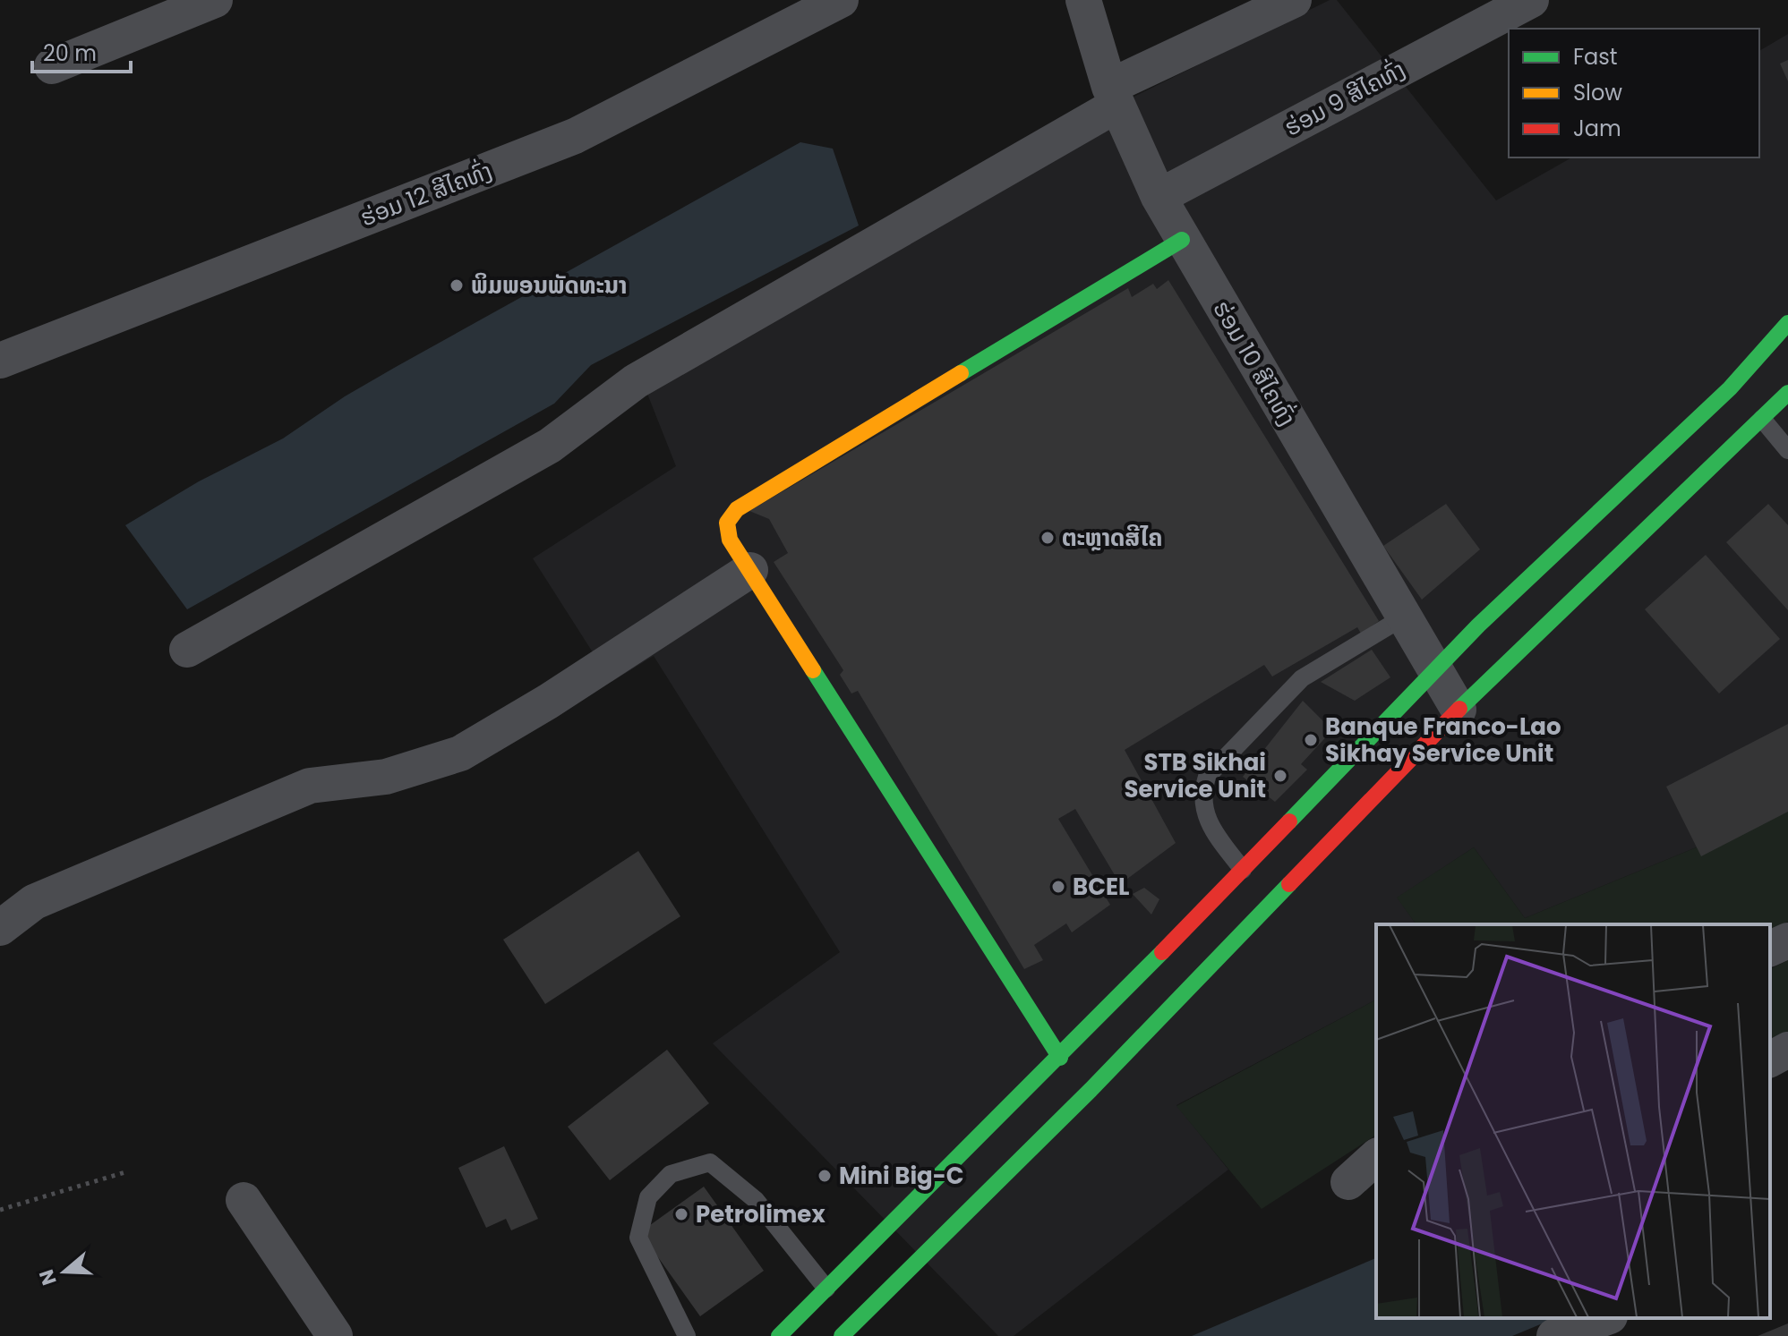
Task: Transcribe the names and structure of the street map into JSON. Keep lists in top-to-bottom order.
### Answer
{
  "streets": {
    "street": ["ຮ່ອມ 9 ສີໄຄທົ່ງ", "ຮ່ອມ 12 ສີໄຄທົ່ງ", "ຮ່ອມ 10 ສີໄຄທົ່ງ"]
  },
  "crossings": [
    ["ຮ່ອມ 9 ສີໄຄທົ່ງ", "ຮ່ອມ 10 ສີໄຄທົ່ງ"]
  ],
  "places": [
    "ພິມພອນພັດທະນາ",
    "ຕະຫຼາດສີໄຄ",
    "Banque Franco-Lao Sikhay Service Unit",
    "STB Sikhai Service Unit",
    "BCEL",
    "Mini Big-C",
    "Petrolimex"
  ],
  "legend": ["Fast", "Slow", "Jam"],
  "scale_bar": "20 m",
  "north": "left"
}
